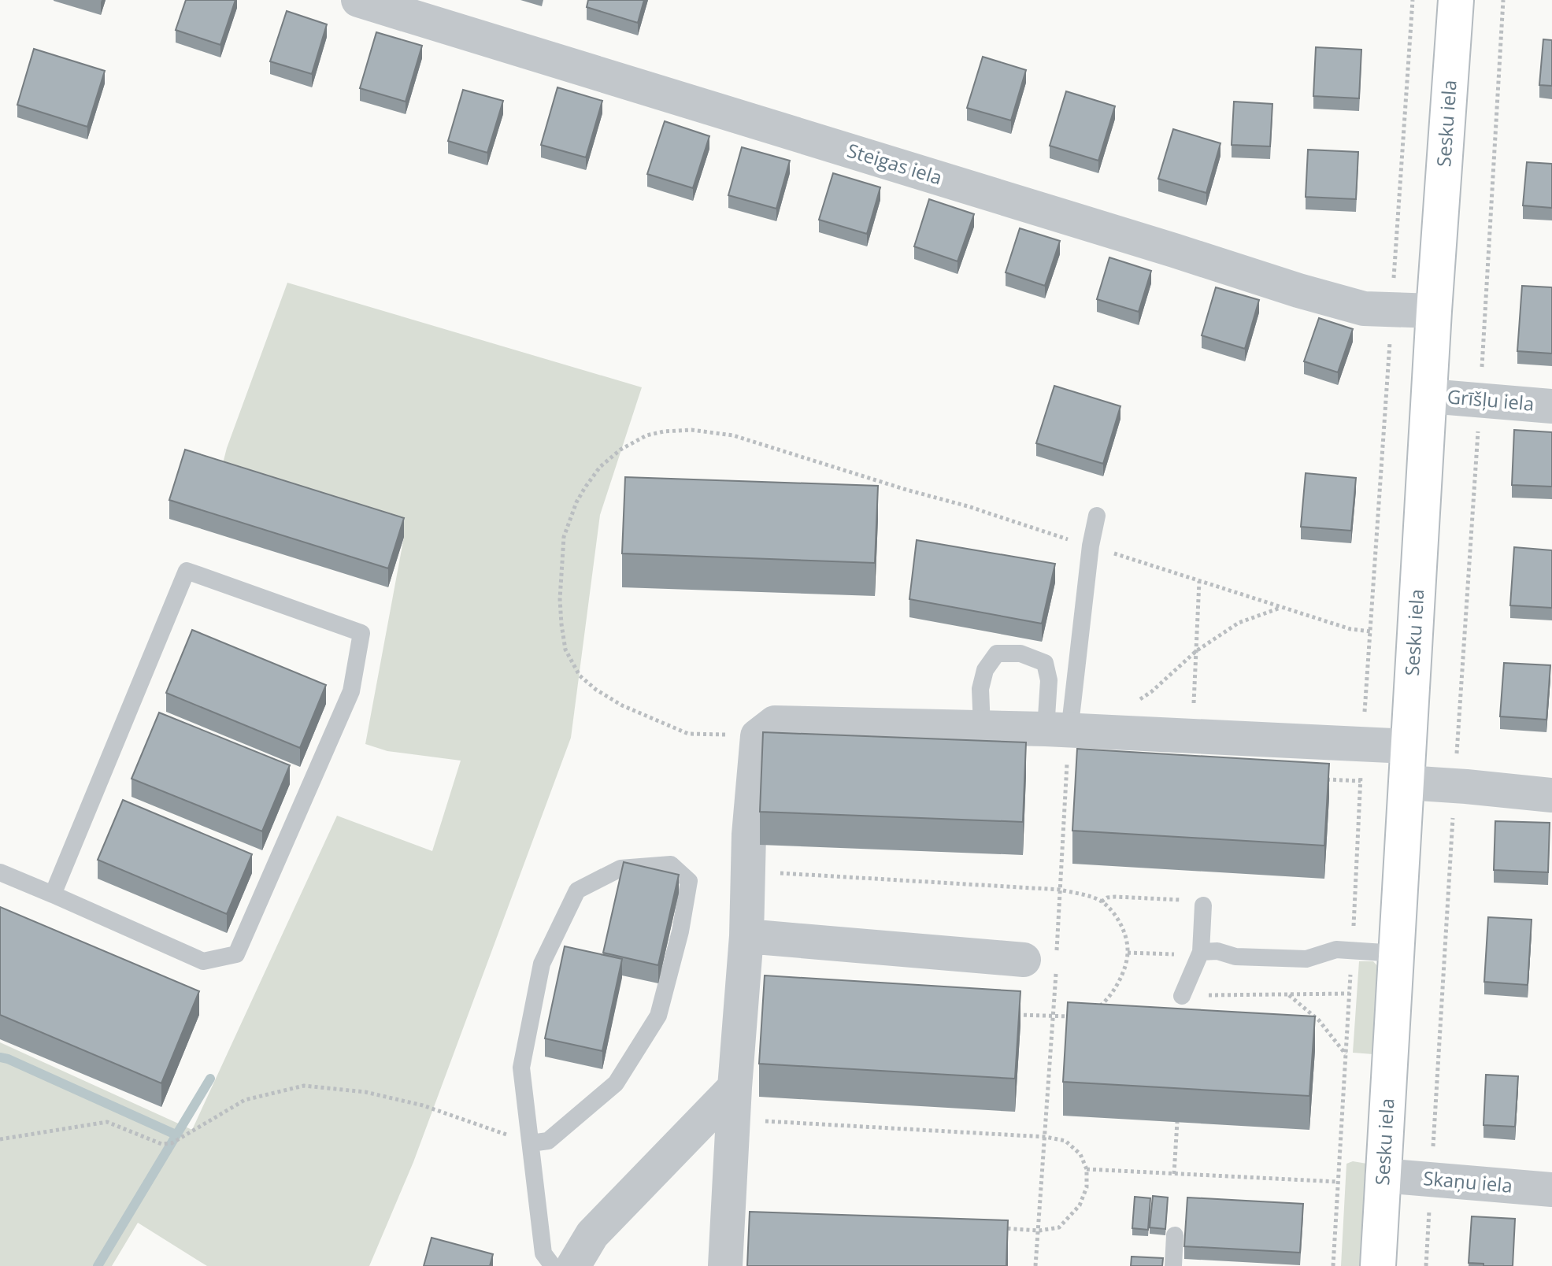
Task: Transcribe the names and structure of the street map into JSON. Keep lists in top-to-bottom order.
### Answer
{
  "streets": {
    "street": [
      "Sesku iela",
      "Steigas iela",
      "Grīšļu iela",
      "Skaņu iela"
    ]
  },
  "crossings": [
    ["Sesku iela", "Steigas iela"],
    ["Sesku iela", "Grīšļu iela"],
    ["Sesku iela", "Skaņu iela"]
  ]
}
